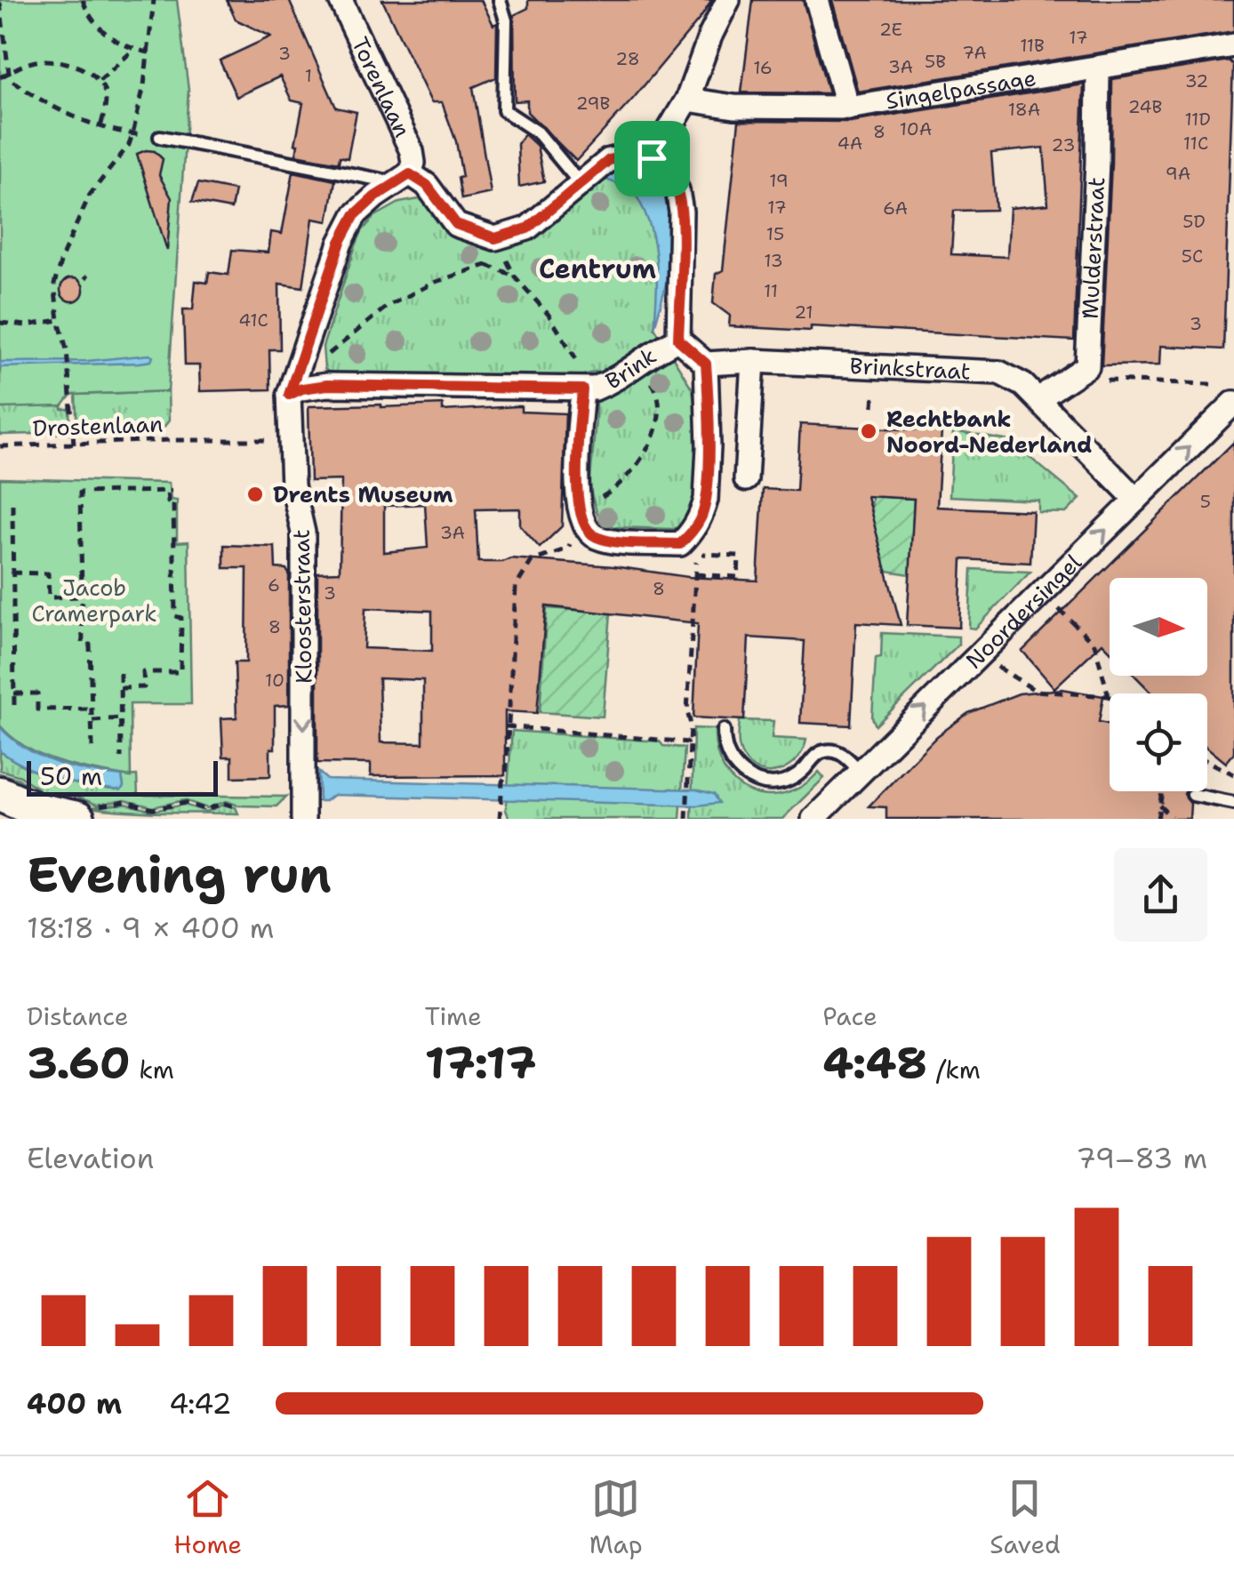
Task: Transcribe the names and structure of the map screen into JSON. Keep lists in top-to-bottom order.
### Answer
{
  "streets": {
    "street": [
      "Torenlaan",
      "Singelpassage",
      "Mulderstraat",
      "Brink",
      "Brinkstraat",
      "Kloosterstraat",
      "Noordersingel"
    ],
    "path": ["Drostenlaan"]
  },
  "crossings": [
    ["Singelpassage", "Mulderstraat"],
    ["Brink", "Kloosterstraat"],
    ["Brinkstraat", "Noordersingel"],
    ["Drostenlaan", "Kloosterstraat"]
  ],
  "one_way": ["Kloosterstraat", "Noordersingel"],
  "districts": ["Centrum"],
  "parks": ["Jacob Cramerpark"],
  "places": ["Rechtbank Noord-Nederland", "Drents Museum"],
  "house_numbers": [
    "2E",
    "17",
    "11B",
    "7A",
    "3",
    "28",
    "5B",
    "3A",
    "16",
    "1",
    "32",
    "29B",
    "24B",
    "18A",
    "11D",
    "10A",
    "8",
    "4A",
    "11C",
    "23",
    "9A",
    "19",
    "17",
    "6A",
    "5D",
    "15",
    "5C",
    "13",
    "11",
    "21",
    "41C",
    "3",
    "5",
    "3A",
    "6",
    "8",
    "3",
    "8",
    "10"
  ],
  "scale_bar": "50 m",
  "north": "right",
  "page": {
    "scale": "50 m",
    "heading": ["Evening run", "18:18 · 9 × 400 m"],
    "stats": [
      ["Distance", "3.60 km"],
      ["Time", "17:17"],
      ["Pace", "4:48 /km"]
    ],
    "chart": ["Elevation", "79–83 m"],
    "list": [
      {
        "name": "400 m",
        "note": "4:42"
      }
    ],
    "tabs": ["Home", "Map", "Saved"]
  }
}
